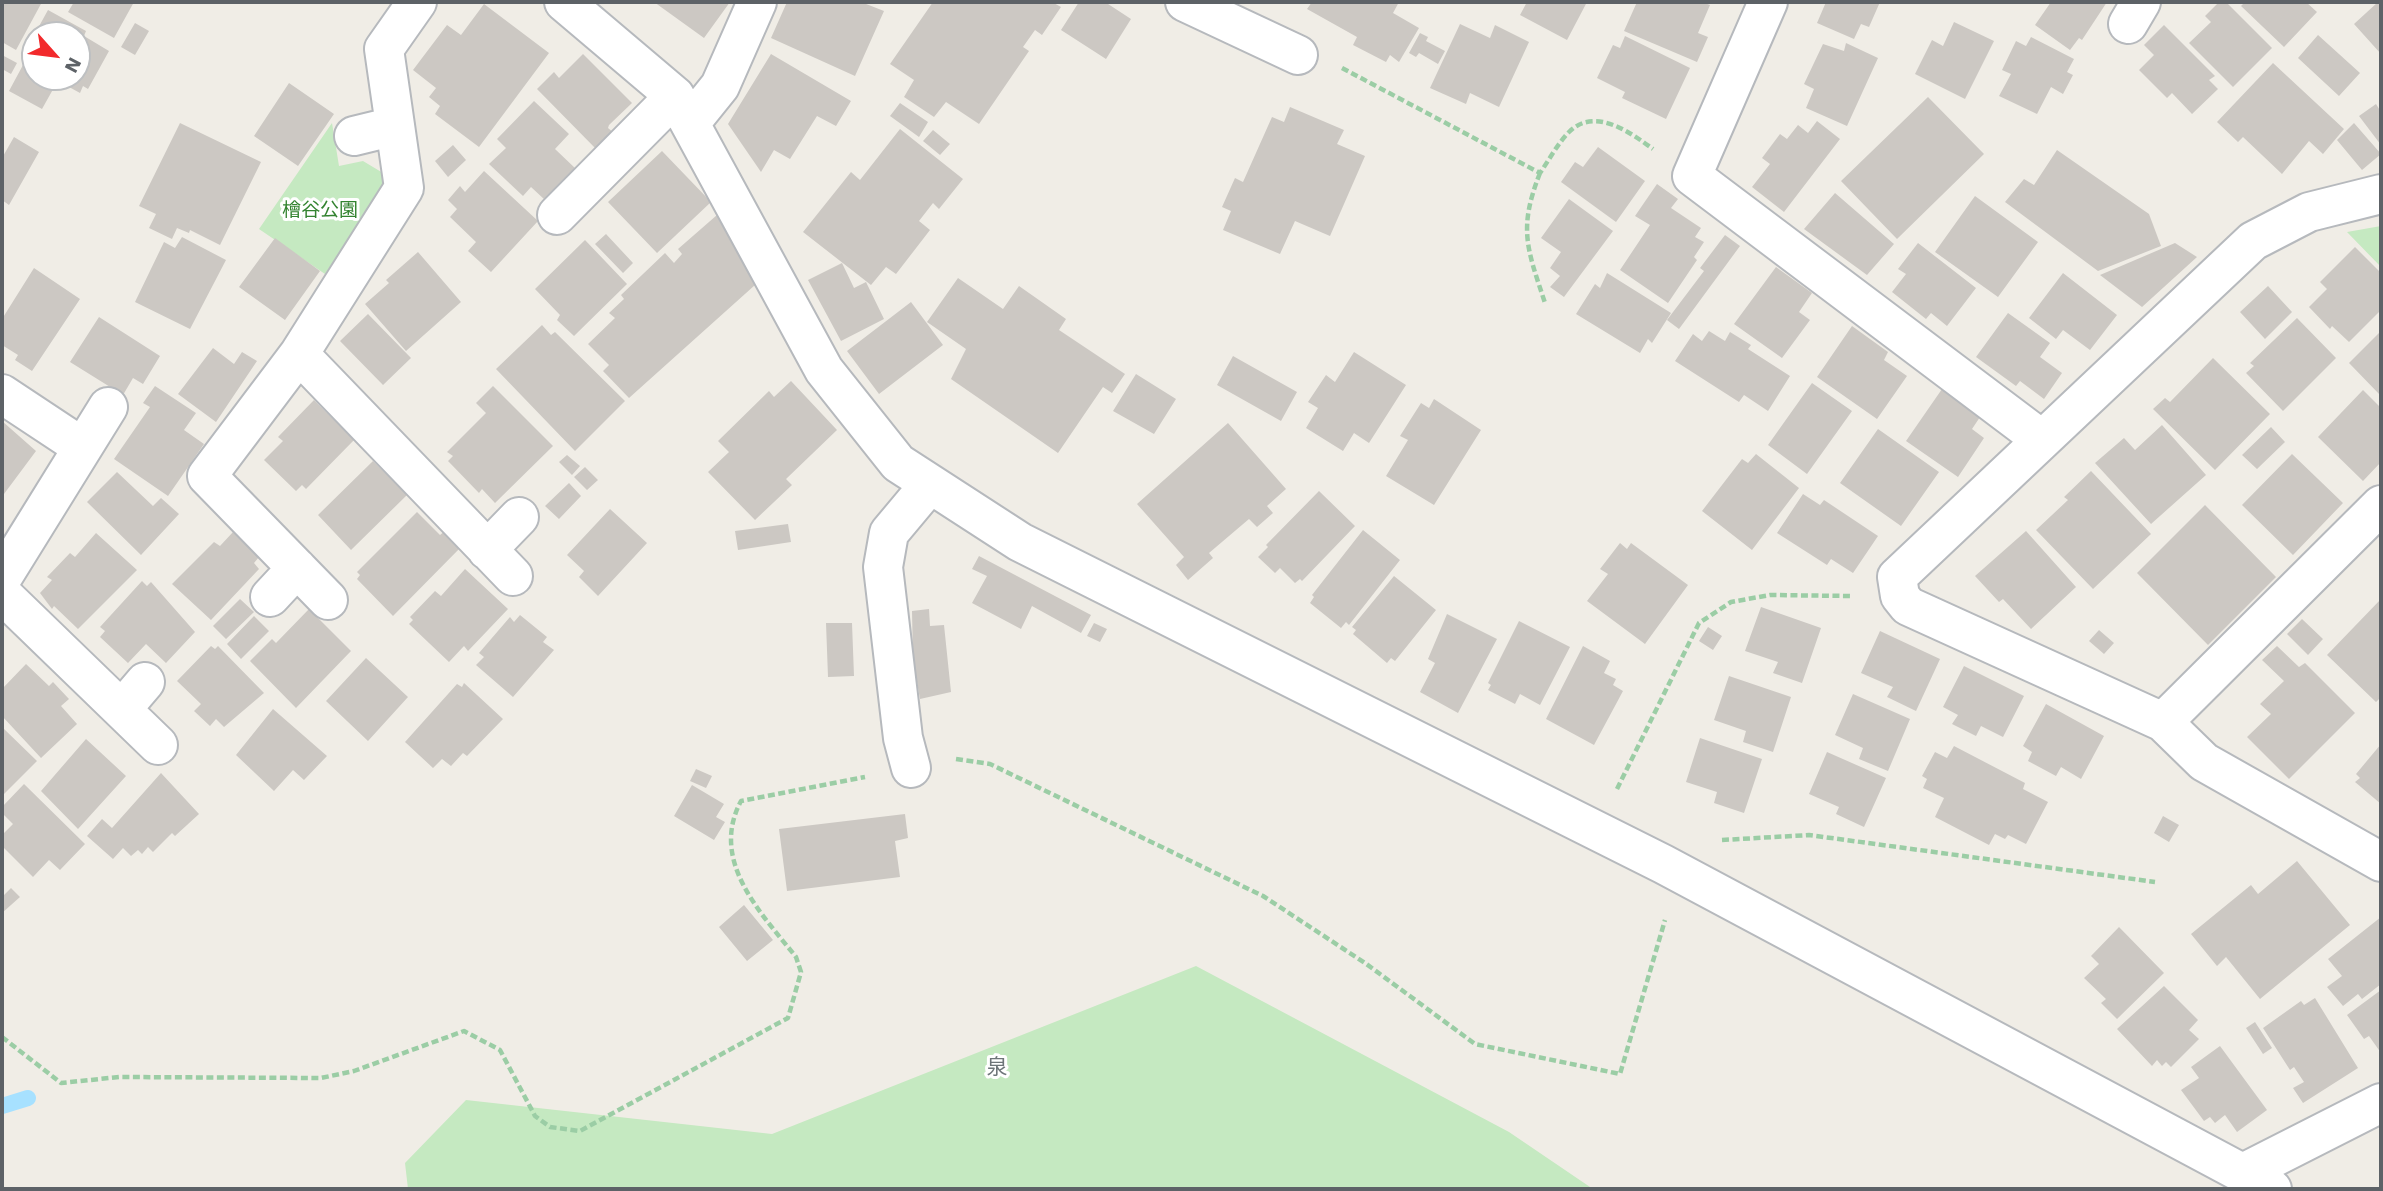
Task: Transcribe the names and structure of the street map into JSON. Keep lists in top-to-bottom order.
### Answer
{
  "districts": ["泉"],
  "parks": ["檜谷公園"],
  "north": "bottom right"
}
